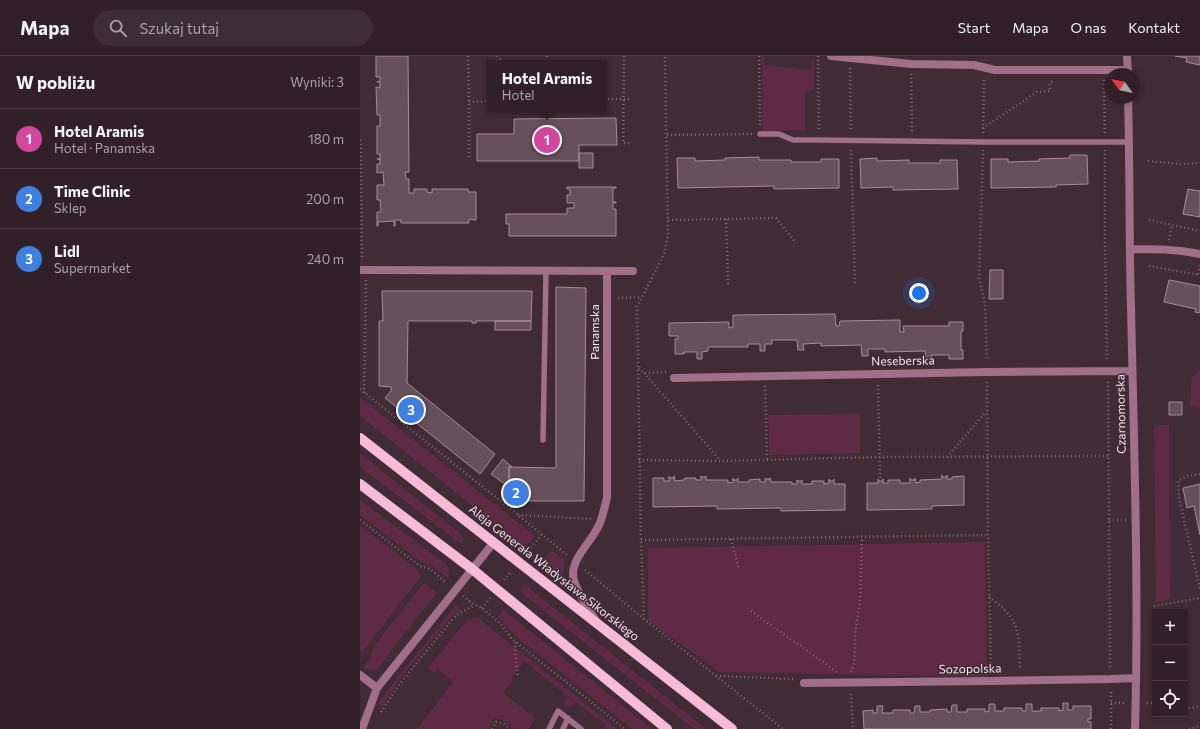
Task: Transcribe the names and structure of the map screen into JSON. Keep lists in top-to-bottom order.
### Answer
{
  "streets": {
    "main road": ["Aleja Generała Władysława Sikorskiego"],
    "street": [
      "Panamska",
      "Neseberska",
      "Czarnomorska",
      "Sozopolska"
    ]
  },
  "crossings": [
    ["Neseberska", "Czarnomorska"],
    ["Czarnomorska", "Sozopolska"]
  ],
  "north": "top left",
  "page": {
    "header": "Mapa",
    "search": "Szukaj tutaj",
    "nav": [
      "Start",
      "Mapa",
      "O nas",
      "Kontakt"
    ],
    "heading": ["W pobliżu", "Wyniki: 3"],
    "popup": ["Hotel Aramis", "Hotel"],
    "list": [
      {
        "mark": "1",
        "name": "Hotel Aramis",
        "note": "Hotel · Panamska",
        "value": "180 m"
      },
      {
        "mark": "2",
        "name": "Time Clinic",
        "note": "Sklep",
        "value": "200 m"
      },
      {
        "mark": "3",
        "name": "Lidl",
        "note": "Supermarket",
        "value": "240 m"
      }
    ],
    "pins": ["1", "3", "2"],
    "map_buttons": ["+", "−"]
  }
}
